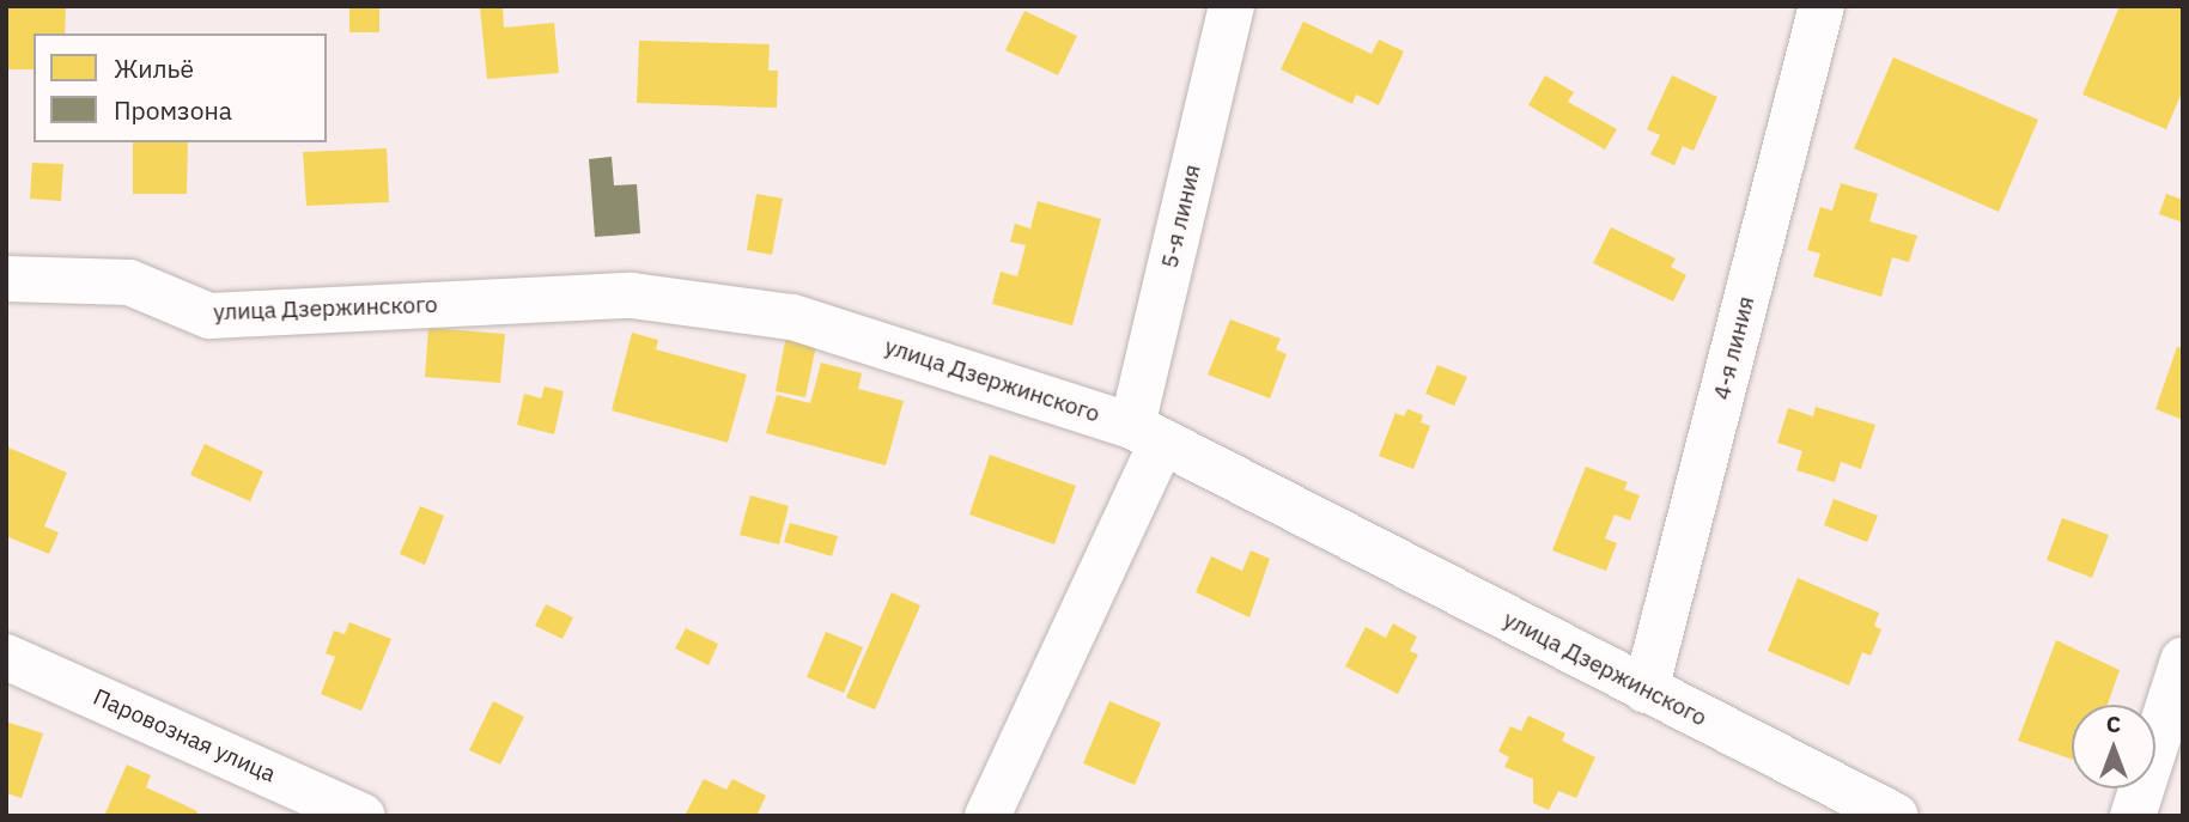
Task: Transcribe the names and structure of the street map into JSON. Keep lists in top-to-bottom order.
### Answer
{
  "streets": {
    "street": [
      "5-я линия",
      "улица Дзержинского",
      "4-я линия",
      "Паровозная улица"
    ]
  },
  "crossings": [
    ["5-я линия", "улица Дзержинского"],
    ["улица Дзержинского", "4-я линия"]
  ],
  "legend": ["Жильё", "Промзона"],
  "north": "top"
}
